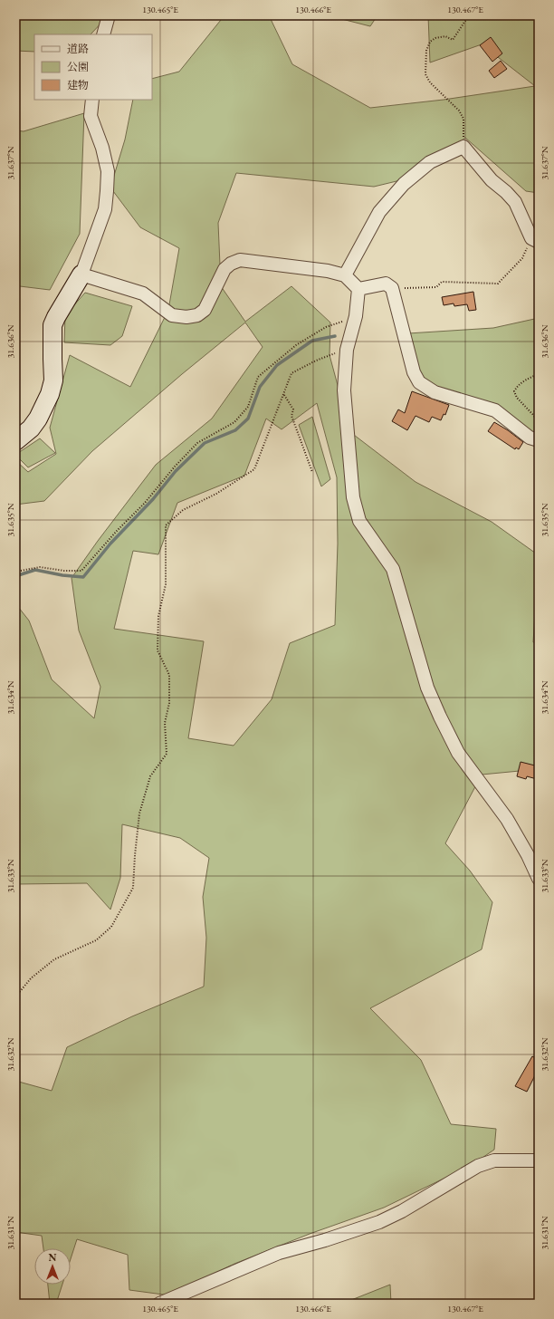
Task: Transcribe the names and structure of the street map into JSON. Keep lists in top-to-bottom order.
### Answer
{
  "legend": ["道路", "公園", "建物"],
  "north": "top",
  "coordinates": [
    "130.465°E",
    "130.466°E",
    "130.467°E",
    "31.637°N",
    "31.636°N",
    "31.635°N",
    "31.634°N",
    "31.633°N",
    "31.632°N",
    "31.631°N"
  ]
}
